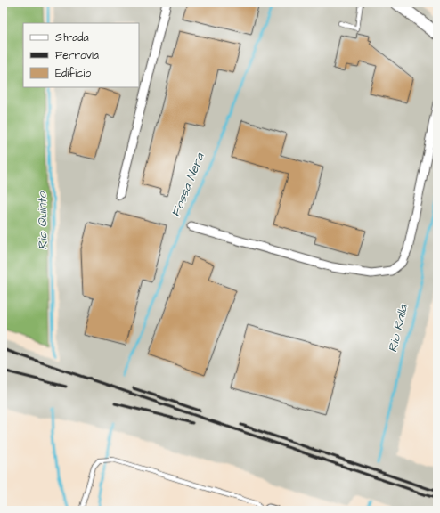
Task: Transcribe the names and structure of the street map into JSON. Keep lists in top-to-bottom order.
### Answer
{
  "water": ["Fossa Nera", "Rio Quinto", "Rio Ralla"],
  "legend": ["Strada", "Ferrovia", "Edificio"]
}
